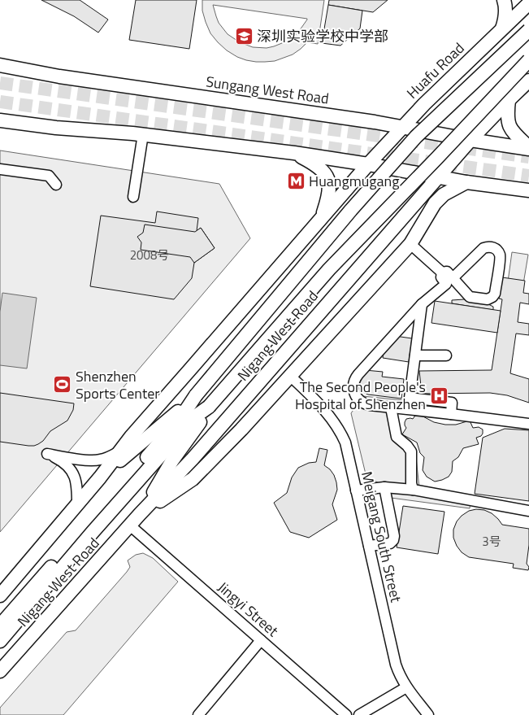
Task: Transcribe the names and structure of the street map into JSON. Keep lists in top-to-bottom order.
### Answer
{
  "streets": {
    "main road": ["Huafu Road", "Sungang West Road", "Nigang West Road"],
    "street": ["Meigang South Street", "Jingyi Street"]
  },
  "crossings": [
    ["Huafu Road", "Sungang West Road"],
    ["Huafu Road", "Nigang West Road"],
    ["Nigang West Road", "Jingyi Street"]
  ],
  "places": {
    "school or university": ["深圳实验学校中学部"],
    "metro station": ["Huangmugang"],
    "sports": ["Shenzhen Sports Center"],
    "hospital": ["The Second People's Hospital of Shenzhen"]
  },
  "house_numbers": ["2008号", "3号"]
}
